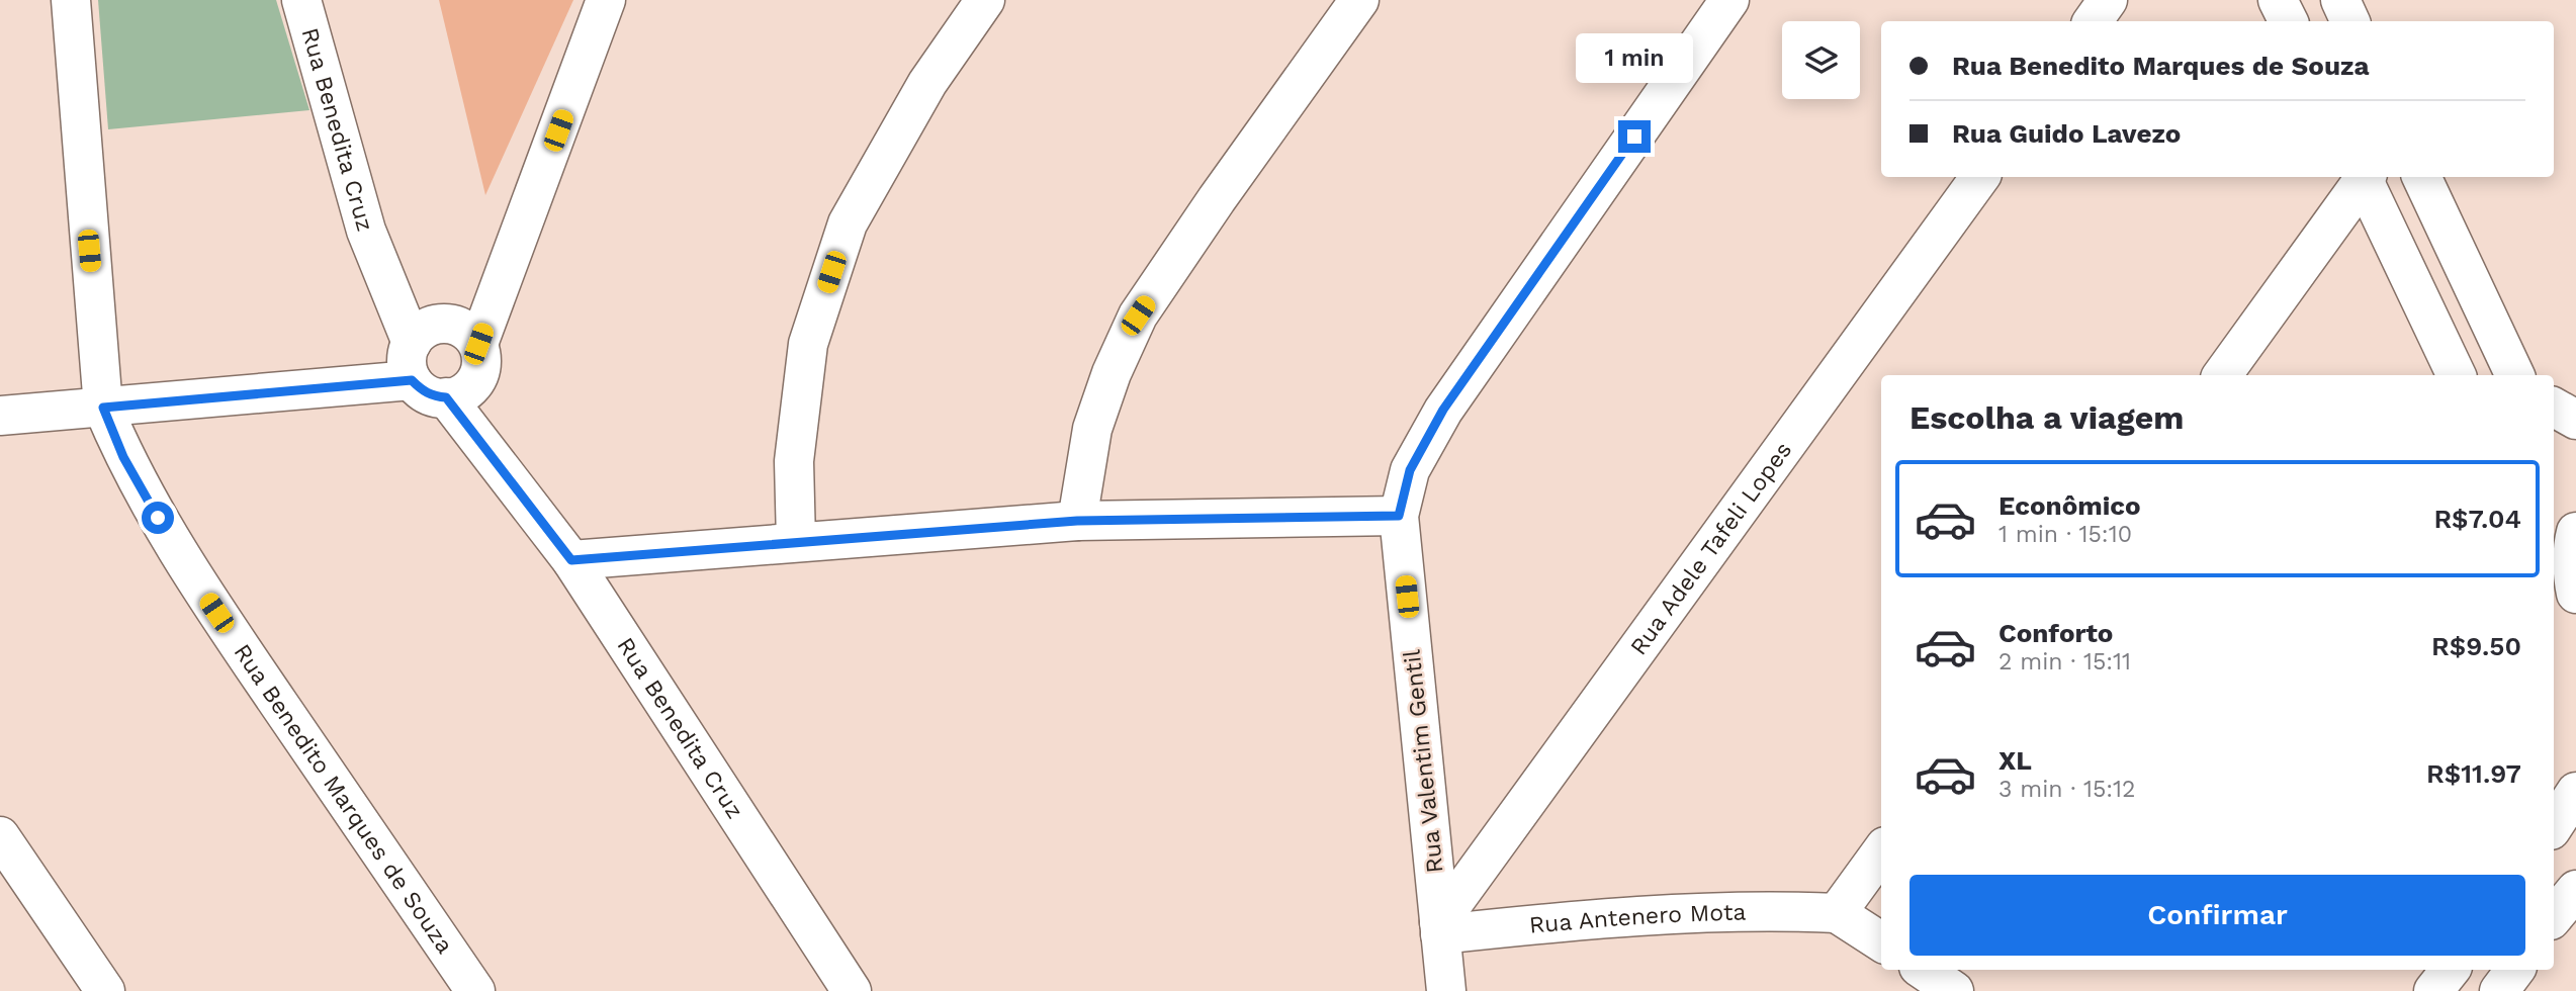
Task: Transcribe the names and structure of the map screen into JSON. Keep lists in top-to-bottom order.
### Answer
{
  "streets": {
    "street": [
      "Rua Benedita Cruz",
      "Rua Adele Tafeli Lopes",
      "Rua Valentim Gentil",
      "Rua Benedito Marques de Souza",
      "Rua Antenero Mota"
    ]
  },
  "crossings": [
    ["Rua Adele Tafeli Lopes", "Rua Valentim Gentil"],
    ["Rua Adele Tafeli Lopes", "Rua Antenero Mota"],
    ["Rua Valentim Gentil", "Rua Antenero Mota"]
  ],
  "page": {
    "banner": ["Rua Benedito Marques de Souza", "Rua Guido Lavezo"],
    "bubble": "1 min",
    "heading": "Escolha a viagem",
    "list": [
      {
        "name": "Econômico",
        "note": "1 min · 15:10",
        "value": "R$7.04"
      },
      {
        "name": "Conforto",
        "note": "2 min · 15:11",
        "value": "R$9.50"
      },
      {
        "name": "XL",
        "note": "3 min · 15:12",
        "value": "R$11.97"
      }
    ],
    "buttons": "Confirmar"
  }
}
